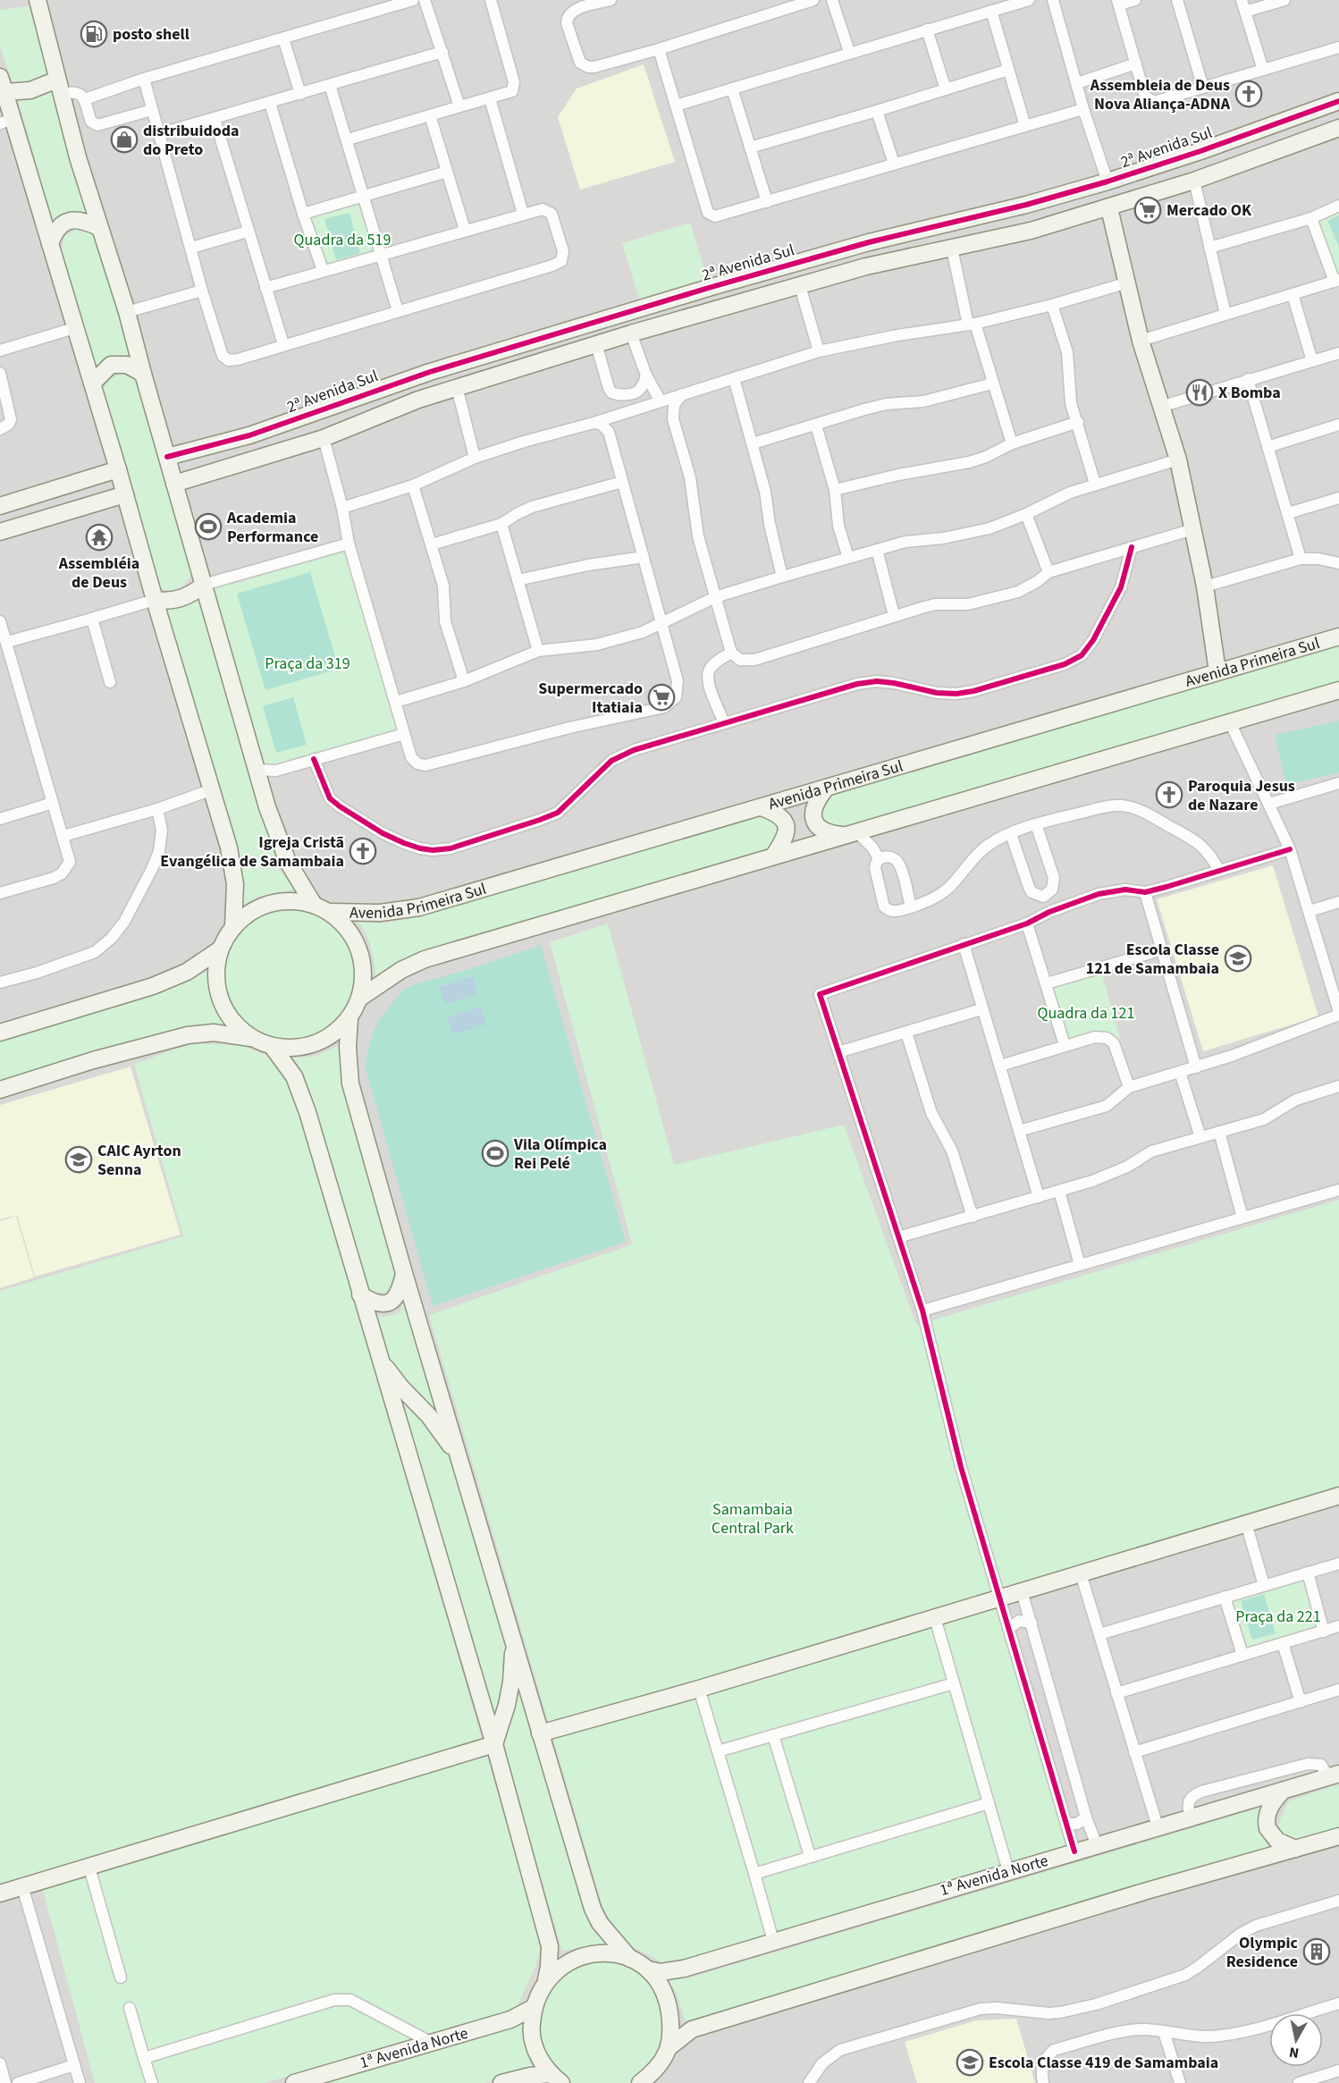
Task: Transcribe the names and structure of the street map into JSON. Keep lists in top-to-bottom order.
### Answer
{
  "streets": {
    "main road": ["2ᵃ Avenida Sul", "Avenida Primeira Sul", "1ᵃ Avenida Norte"]
  },
  "parks": [
    "Quadra da 519",
    "Praça da 319",
    "Quadra da 121",
    "Samambaia Central Park",
    "Praça da 221"
  ],
  "places": {
    "fuel station": ["posto shell"],
    "church": ["Assembleia de Deus Nova Aliança-ADNA", "Paroquia Jesus de Nazare", "Igreja Cristã Evangélica de Samambaia"],
    "shop": ["distribuidoda do Preto"],
    "supermarket": ["Mercado OK", "Supermercado Itatiaia"],
    "restaurant": ["X Bomba"],
    "sports": ["Academia Performance", "Vila Olímpica Rei Pelé"],
    "temple": ["Assembléia de Deus"],
    "school or university": ["Escola Classe 121 de Samambaia", "CAIC Ayrton Senna", "Escola Classe 419 de Samambaia"],
    "building": ["Olympic Residence"]
  },
  "north": "bottom"
}
